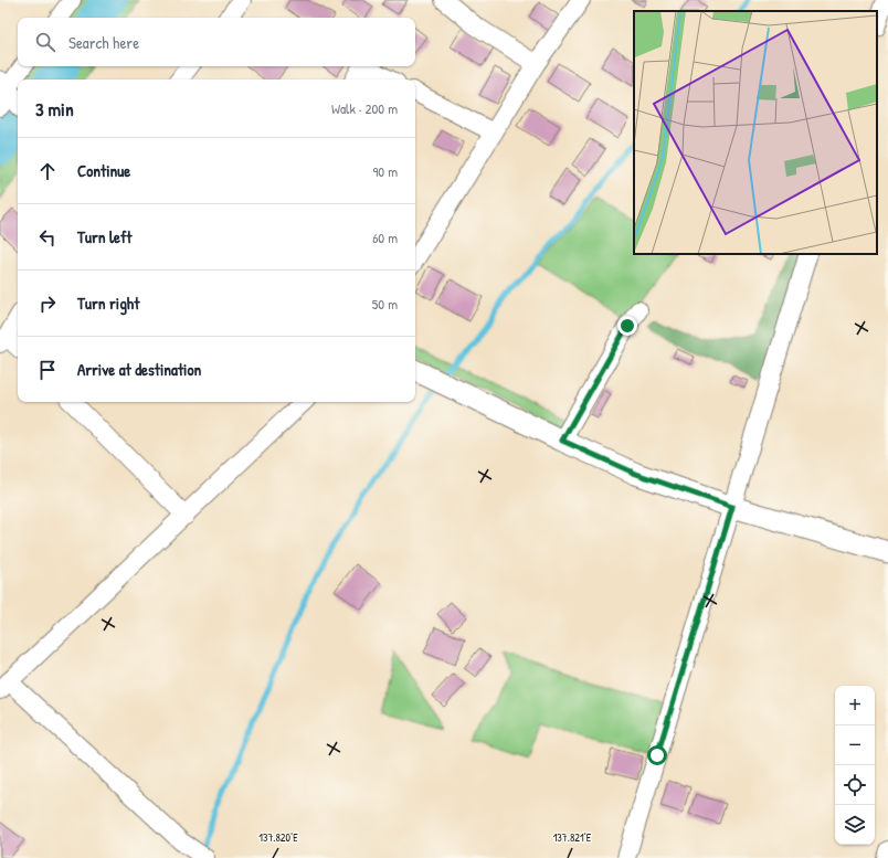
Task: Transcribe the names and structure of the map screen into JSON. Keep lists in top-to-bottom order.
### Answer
{
  "page": {
    "search": "Search here",
    "heading": ["3 min", "Walk · 200 m"],
    "list": [
      ["Continue", "90 m"],
      ["Turn left", "60 m"],
      ["Turn right", "50 m"],
      "Arrive at destination"
    ],
    "map_buttons": ["+", "−"]
  },
  "coordinates": ["137.820°E", "137.821°E"]
}
